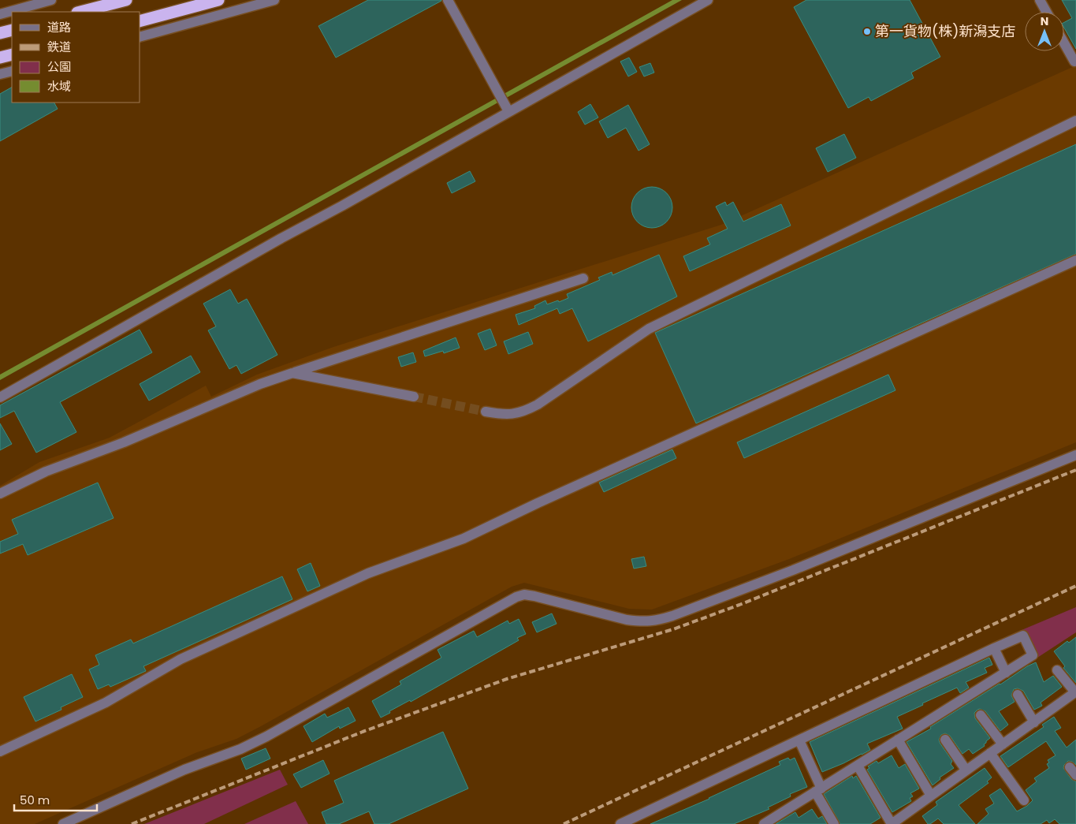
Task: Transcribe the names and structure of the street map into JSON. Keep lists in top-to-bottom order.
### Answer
{
  "places": ["第一貨物(株)新潟支店"],
  "legend": [
    "道路",
    "鉄道",
    "公園",
    "水域"
  ],
  "scale_bar": "50 m",
  "north": "top"
}
